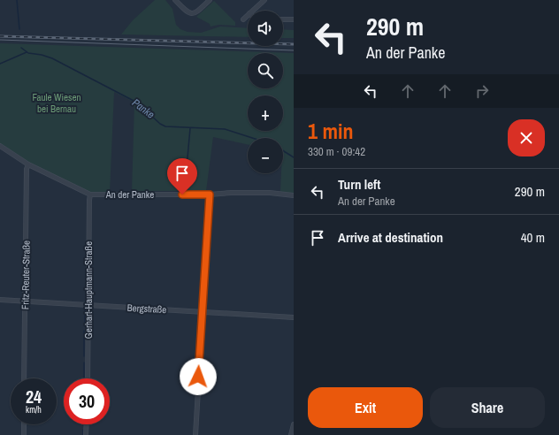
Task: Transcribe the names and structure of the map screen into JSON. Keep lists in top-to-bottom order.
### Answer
{
  "streets": {
    "street": [
      "An der Panke",
      "Fritz-Reuter-Straße",
      "Gerhart-Hauptmann-Straße",
      "Bergstraße"
    ]
  },
  "crossings": [
    ["An der Panke", "Fritz-Reuter-Straße"],
    ["An der Panke", "Gerhart-Hauptmann-Straße"],
    ["Fritz-Reuter-Straße", "Bergstraße"],
    ["Gerhart-Hauptmann-Straße", "Bergstraße"]
  ],
  "water": ["Panke"],
  "parks": ["Faule Wiesen bei Bernau"],
  "page": {
    "turn": ["290 m", "An der Panke"],
    "map_buttons": ["+", "−"],
    "heading": ["1 min", "330 m · 09:42"],
    "list": [
      {
        "name": "Turn left",
        "note": "An der Panke",
        "value": "290 m"
      },
      {
        "name": "Arrive at destination",
        "value": "40 m"
      }
    ],
    "speed": "24 km/h",
    "limit": "30",
    "buttons": ["Exit", "Share"]
  }
}
